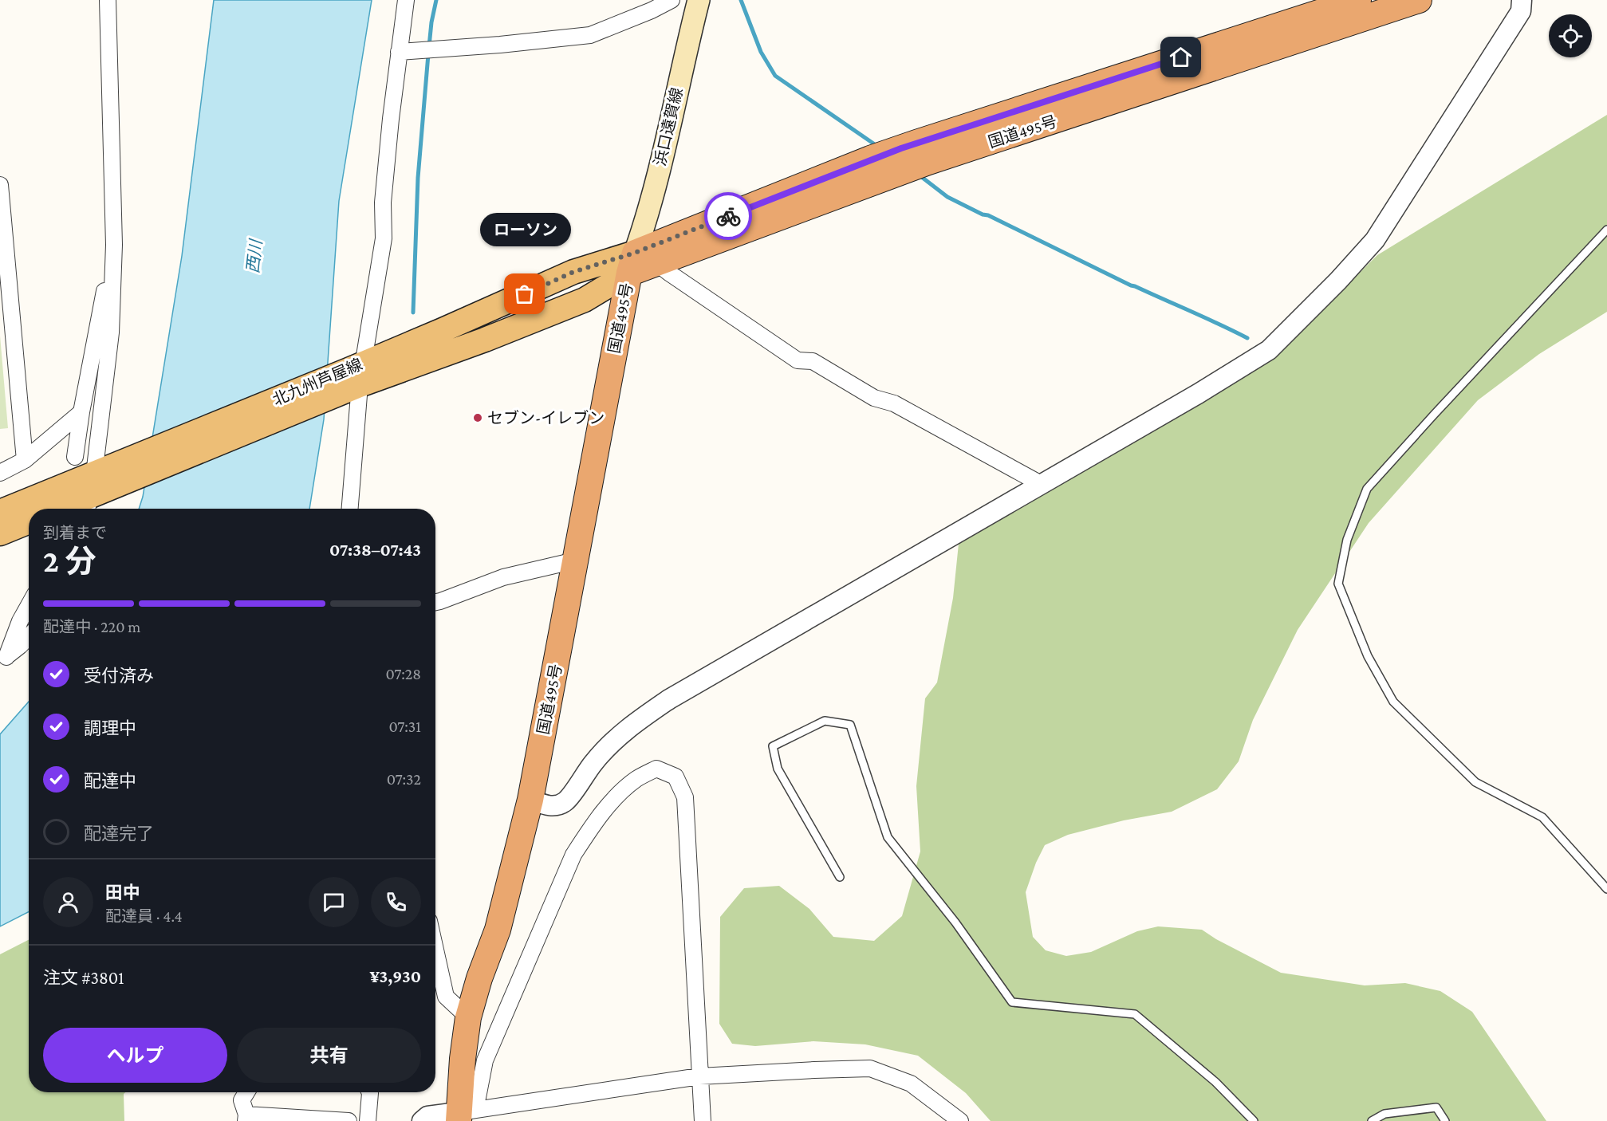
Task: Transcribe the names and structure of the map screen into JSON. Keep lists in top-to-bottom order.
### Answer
{
  "streets": {
    "highway": ["国道495号"],
    "main road": ["浜口遠賀線", "北九州芦屋線"]
  },
  "crossings": [
    ["浜口遠賀線", "国道495号"],
    ["浜口遠賀線", "北九州芦屋線"],
    ["国道495号", "北九州芦屋線"]
  ],
  "water": ["西川"],
  "places": ["ローソン", "セブン-イレブン"],
  "page": {
    "bubble": "ローソン",
    "heading": ["2 分", "到着まで", "07:38–07:43"],
    "panel": [
      "田中",
      "配達員 · 4.4",
      "注文 #3801",
      "¥3,930"
    ],
    "bar": "配達中 · 220 m",
    "list": [
      ["受付済み", "07:28"],
      ["調理中", "07:31"],
      ["配達中", "07:32"],
      "配達完了"
    ],
    "buttons": ["ヘルプ", "共有"]
  }
}
